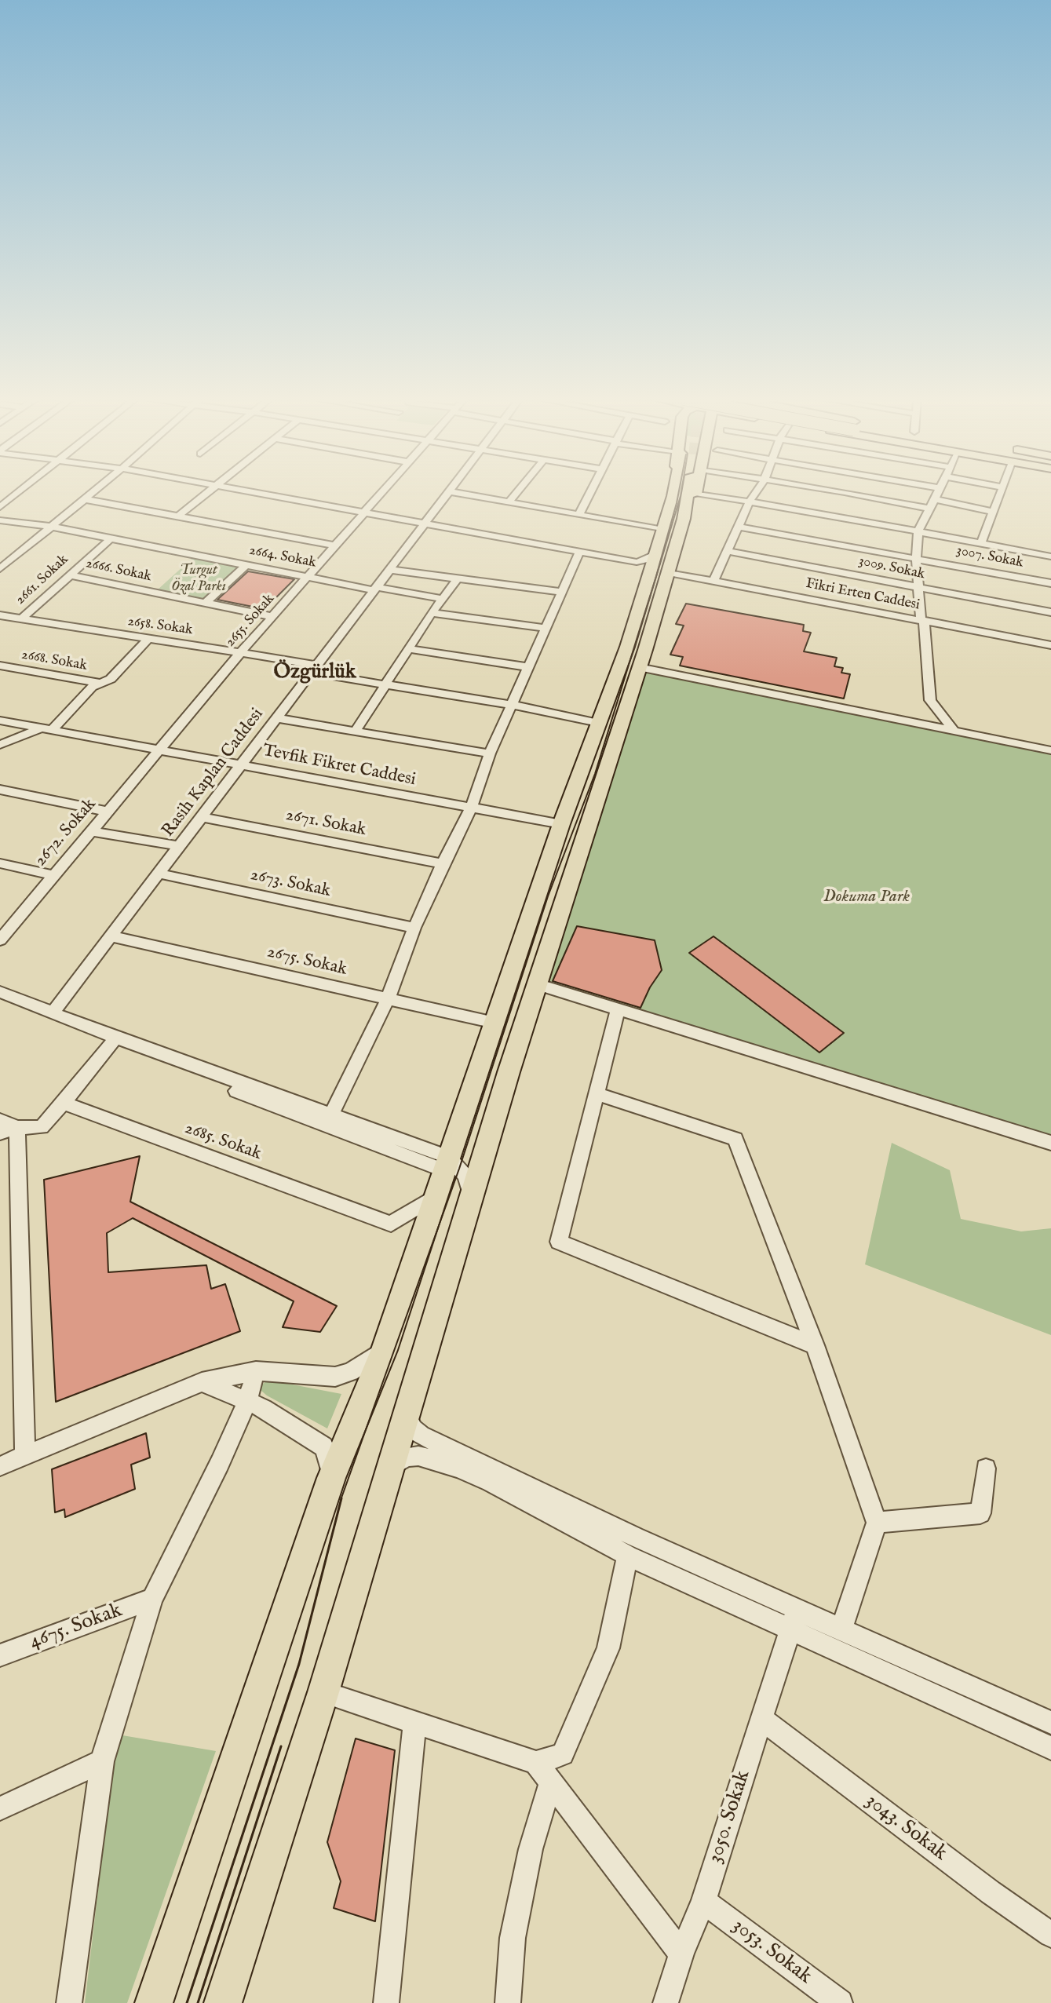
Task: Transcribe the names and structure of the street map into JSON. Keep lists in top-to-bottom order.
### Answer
{
  "streets": {
    "street": [
      "2664. Sokak",
      "3007. Sokak",
      "3009. Sokak",
      "2666. Sokak",
      "2661. Sokak",
      "Fikri Erten Caddesi",
      "2655. Sokak",
      "2658. Sokak",
      "2668. Sokak",
      "Tevfik Fikret Caddesi",
      "Rasih Kaplan Caddesi",
      "2671. Sokak",
      "2672. Sokak",
      "2673. Sokak",
      "2675. Sokak",
      "2685. Sokak",
      "4675. Sokak",
      "3050. Sokak",
      "3043. Sokak",
      "3053. Sokak"
    ]
  },
  "crossings": [
    ["2664. Sokak", "2661. Sokak"],
    ["2664. Sokak", "2655. Sokak"],
    ["2664. Sokak", "Rasih Kaplan Caddesi"],
    ["3007. Sokak", "3009. Sokak"],
    ["2666. Sokak", "2661. Sokak"],
    ["2666. Sokak", "2655. Sokak"],
    ["2661. Sokak", "2658. Sokak"],
    ["2655. Sokak", "2658. Sokak"],
    ["2655. Sokak", "Tevfik Fikret Caddesi"],
    ["2655. Sokak", "2672. Sokak"],
    ["2658. Sokak", "Rasih Kaplan Caddesi"],
    ["Tevfik Fikret Caddesi", "Rasih Kaplan Caddesi"],
    ["Tevfik Fikret Caddesi", "2672. Sokak"],
    ["Rasih Kaplan Caddesi", "2671. Sokak"],
    ["Rasih Kaplan Caddesi", "2673. Sokak"],
    ["Rasih Kaplan Caddesi", "2675. Sokak"],
    ["3050. Sokak", "3043. Sokak"],
    ["3050. Sokak", "3053. Sokak"]
  ],
  "districts": ["Özgürlük"],
  "parks": ["Turgut Özal Parkı", "Dokuma Park"]
}
